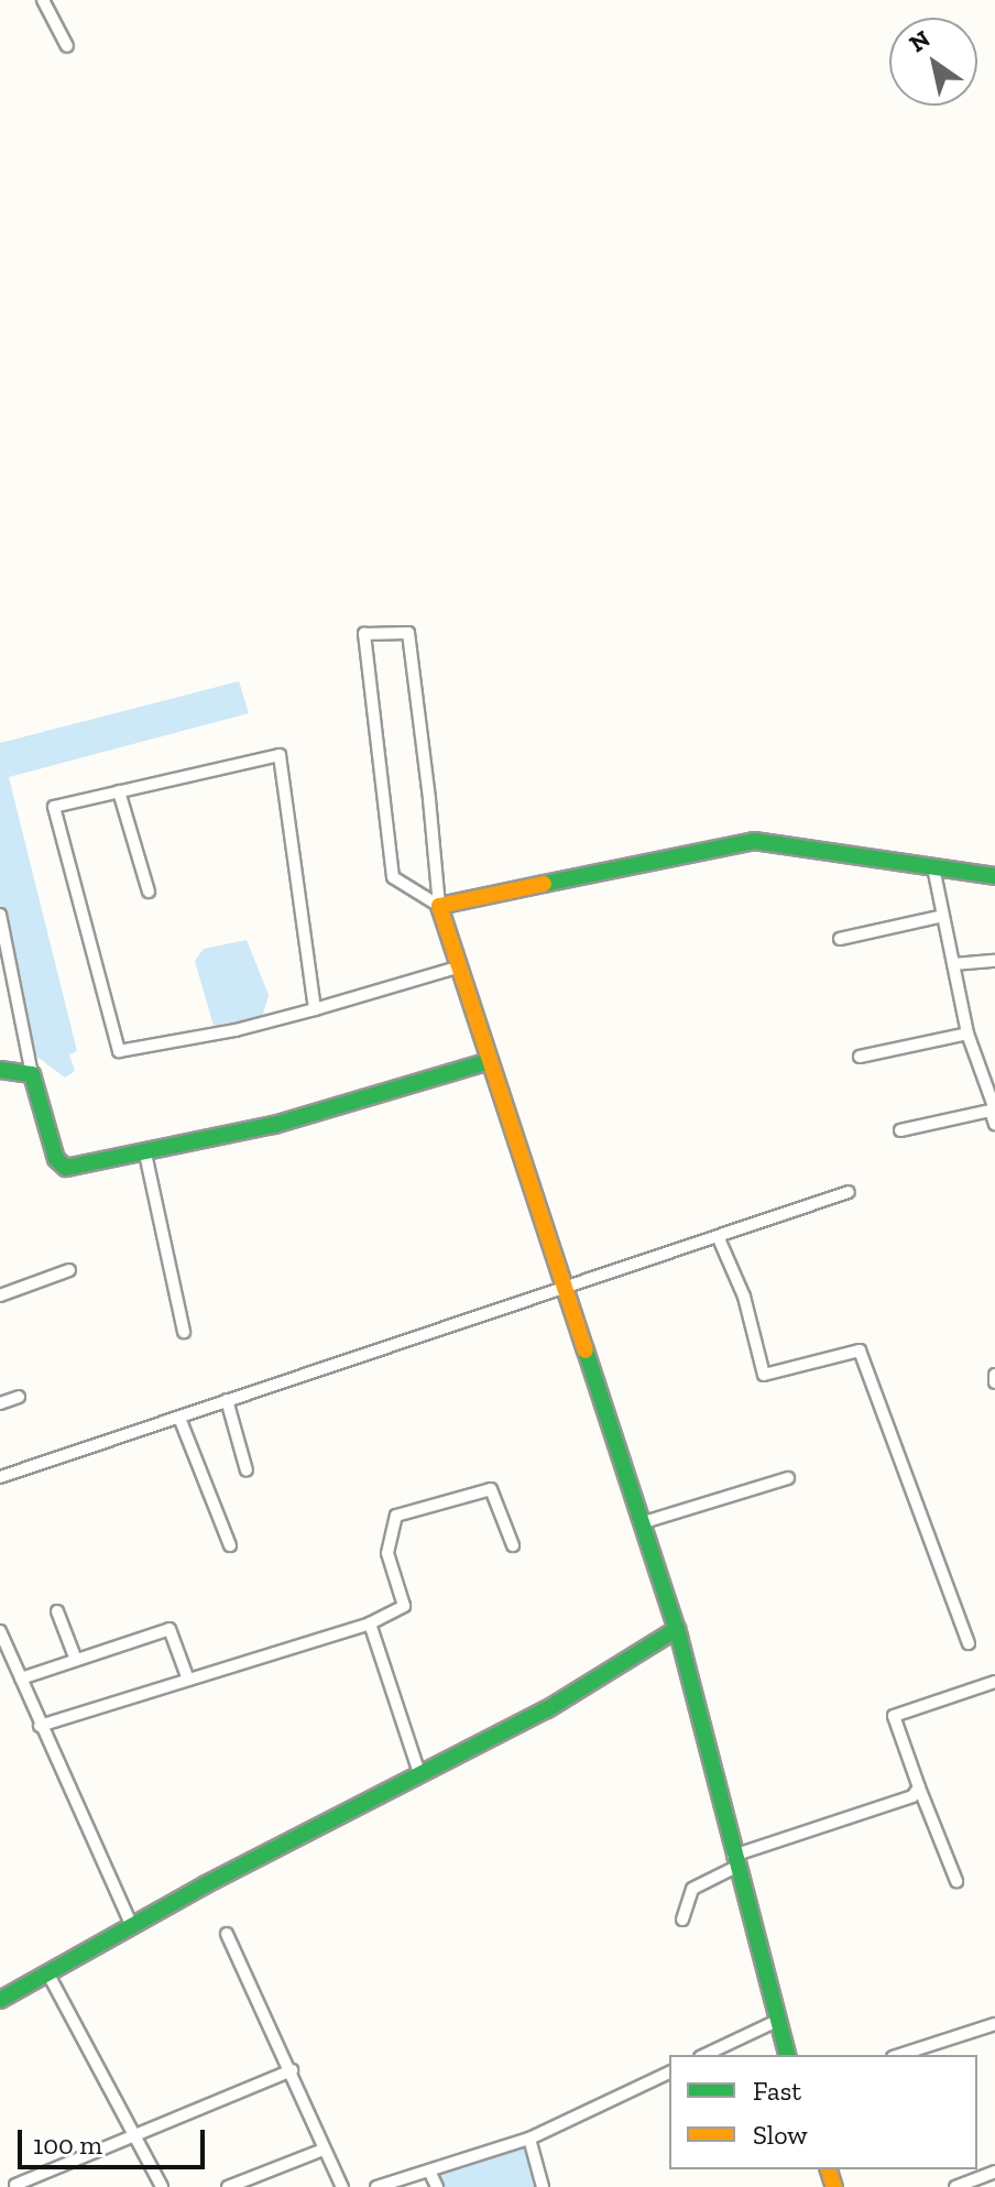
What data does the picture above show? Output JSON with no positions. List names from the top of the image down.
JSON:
{
  "legend": ["Fast", "Slow"],
  "scale_bar": "100 m",
  "north": "top left"
}
